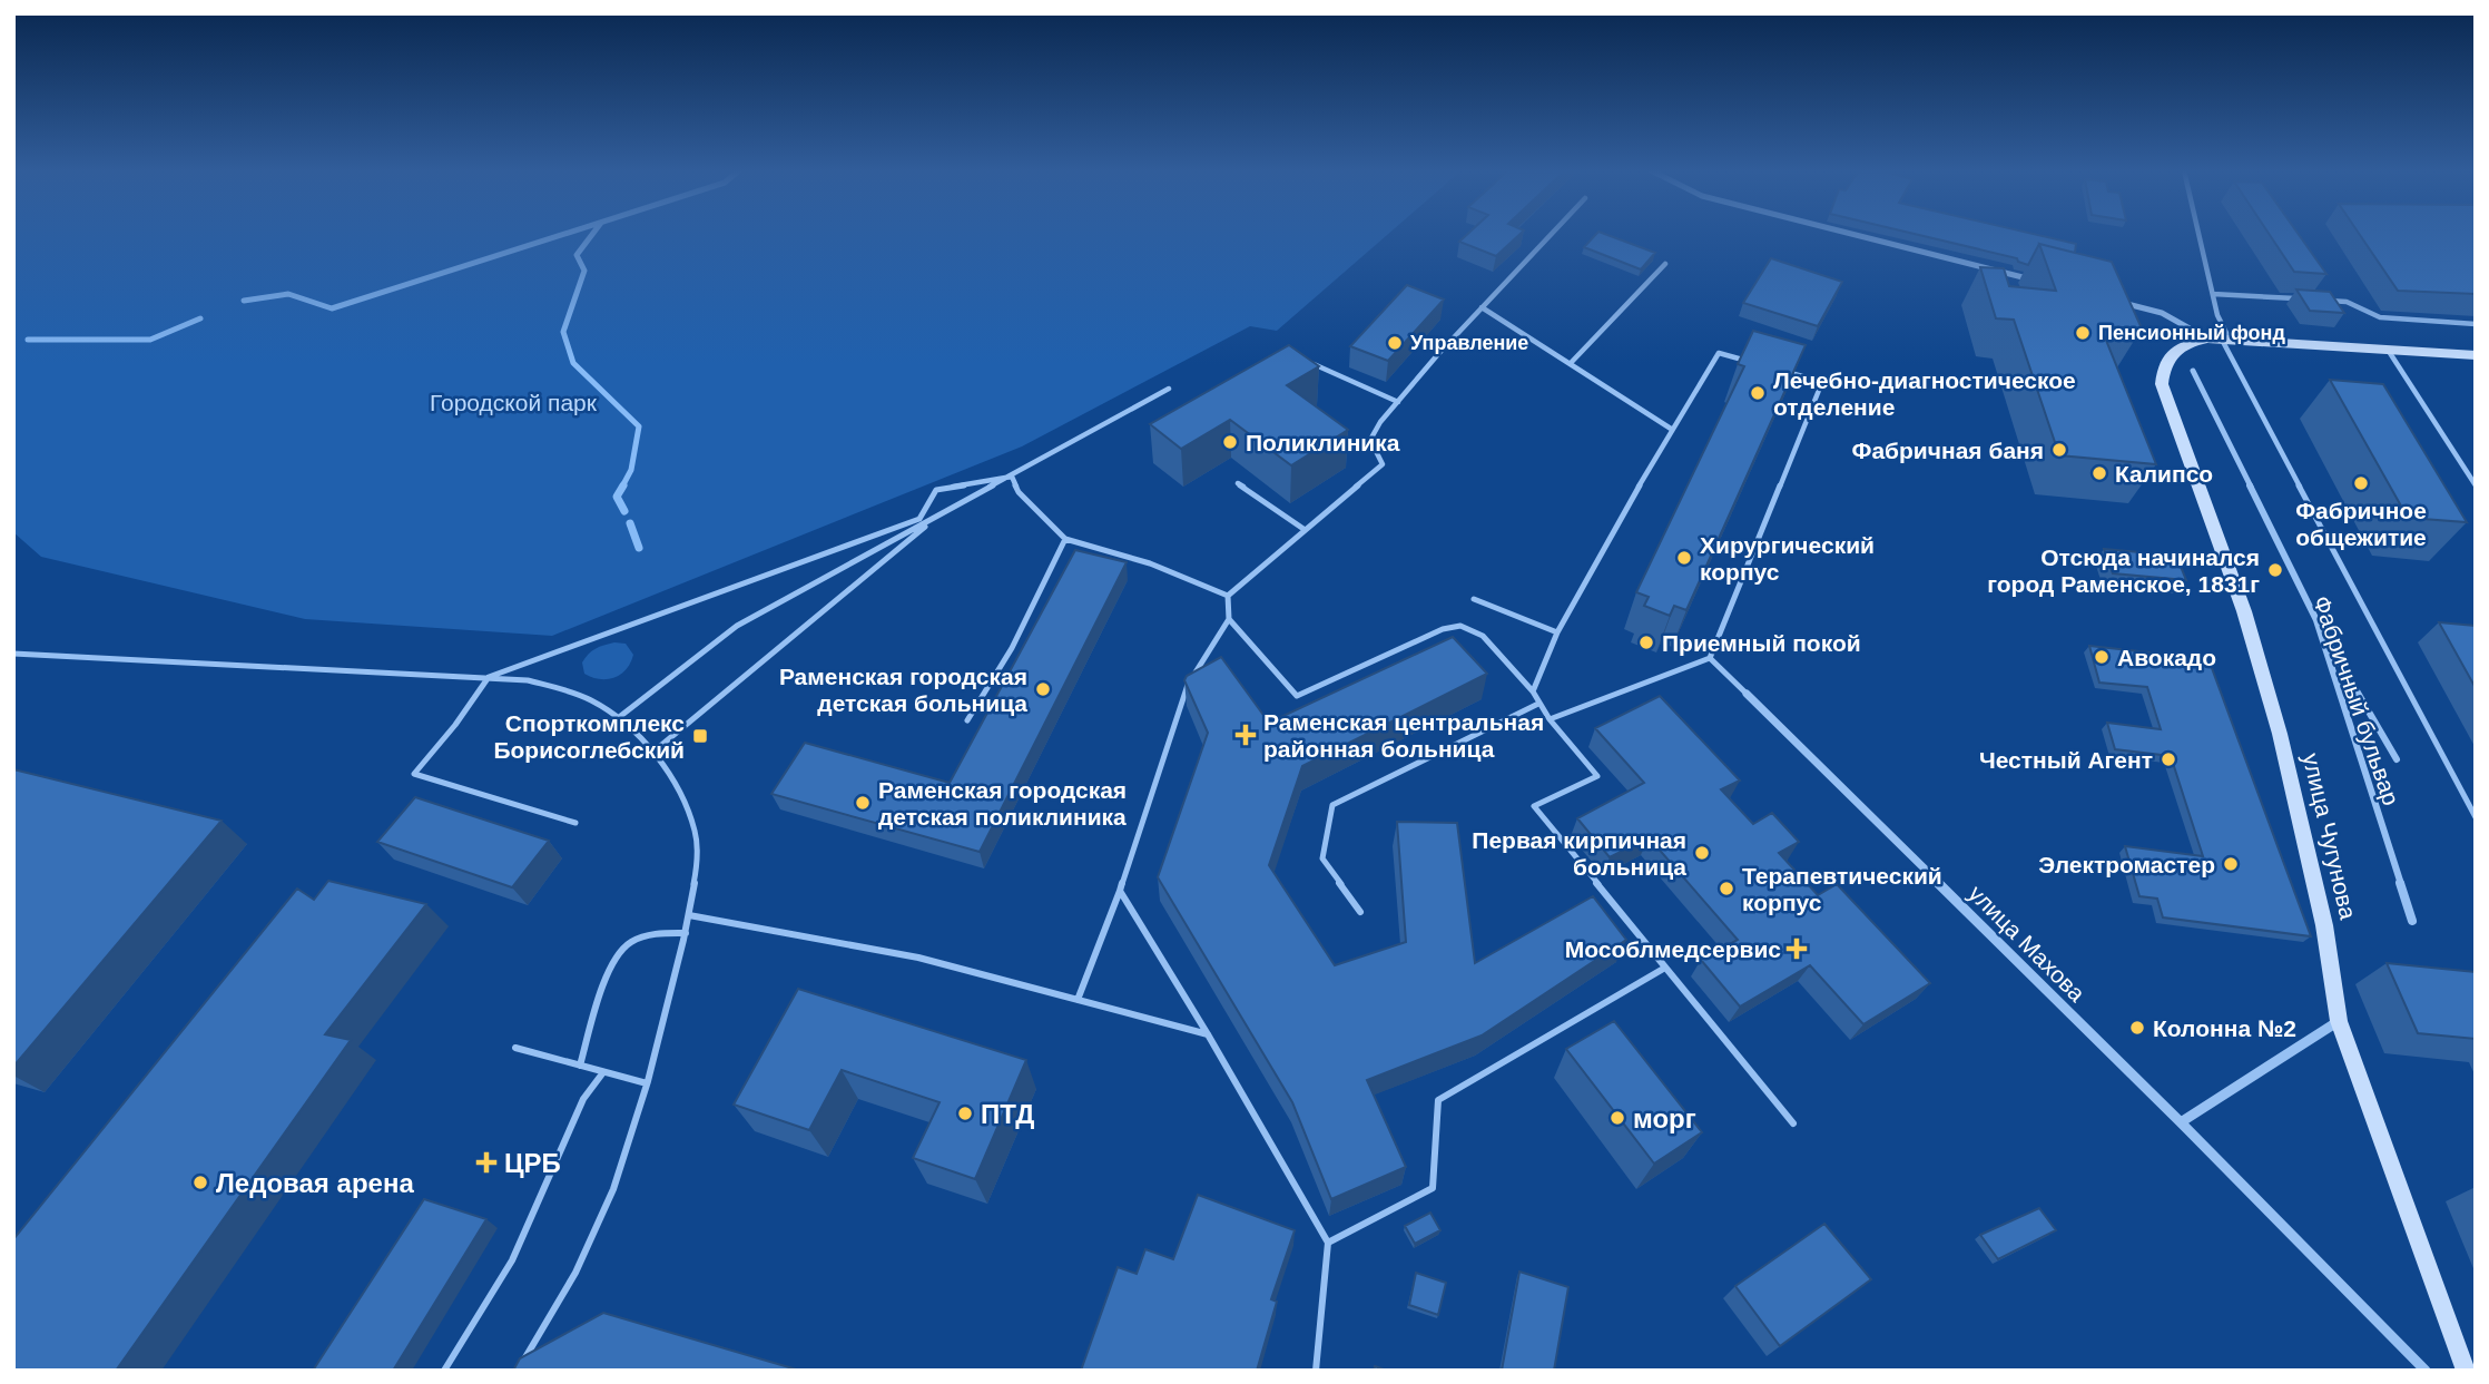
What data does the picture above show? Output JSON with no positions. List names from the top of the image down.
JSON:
{
  "streets": {
    "main road": ["улица Чугунова"],
    "street": ["Фабричный бульвар", "улица Махова"]
  },
  "parks": ["Городской парк"],
  "places": {
    "other": [
      "Пенсионный фонд",
      "Управление",
      "Лечебно-диагностическое отделение",
      "Поликлиника",
      "Фабричная баня",
      "Калипсо",
      "Фабричное общежитие",
      "Хирургический корпус",
      "Отсюда начинался город Раменское, 1831г",
      "Приемный покой",
      "Авокадо",
      "Раменская городская детская больница",
      "Честный Агент",
      "Раменская городская детская поликлиника",
      "Первая кирпичная больница",
      "Электромастер",
      "Терапевтический корпус",
      "Колонна №2",
      "ПТД",
      "морг",
      "Ледовая арена"
    ],
    "health": ["Раменская центральная районная больница", "Мособлмедсервис", "ЦРБ"],
    "transit": ["Спорткомплекс Борисоглебский"]
  }
}
